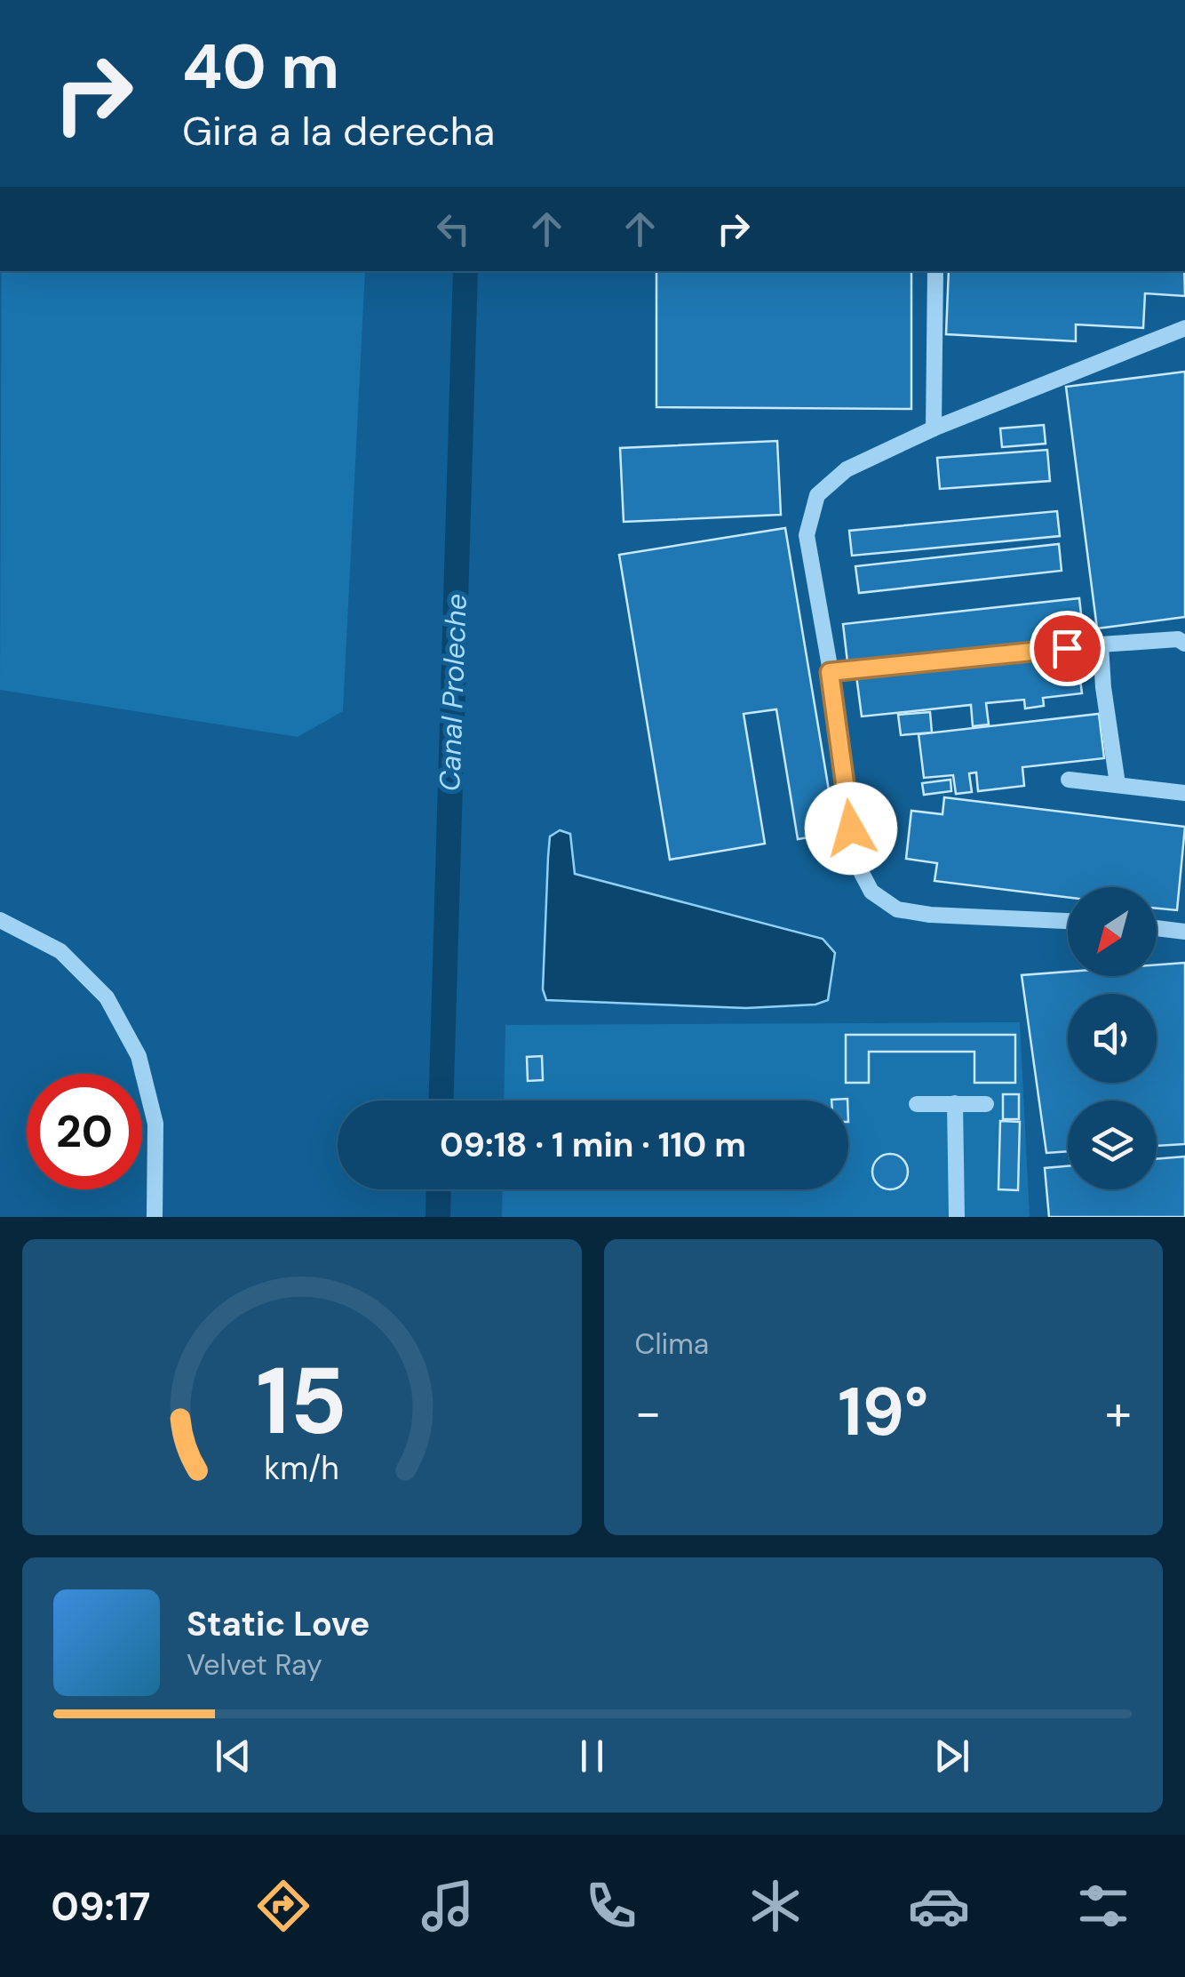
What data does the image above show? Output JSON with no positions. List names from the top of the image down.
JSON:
{
  "water": ["Canal Proleche"],
  "north": "bottom left",
  "page": {
    "turn": ["40 m", "Gira a la derecha"],
    "limit": "20",
    "trip": "09:18 · 1 min · 110 m",
    "tile": "Clima",
    "heat": ["−", "19°", "+"],
    "song": ["Static Love", "Velvet Ray"],
    "tabs": "09:17",
    "gauge": ["15", "km/h"]
  }
}
